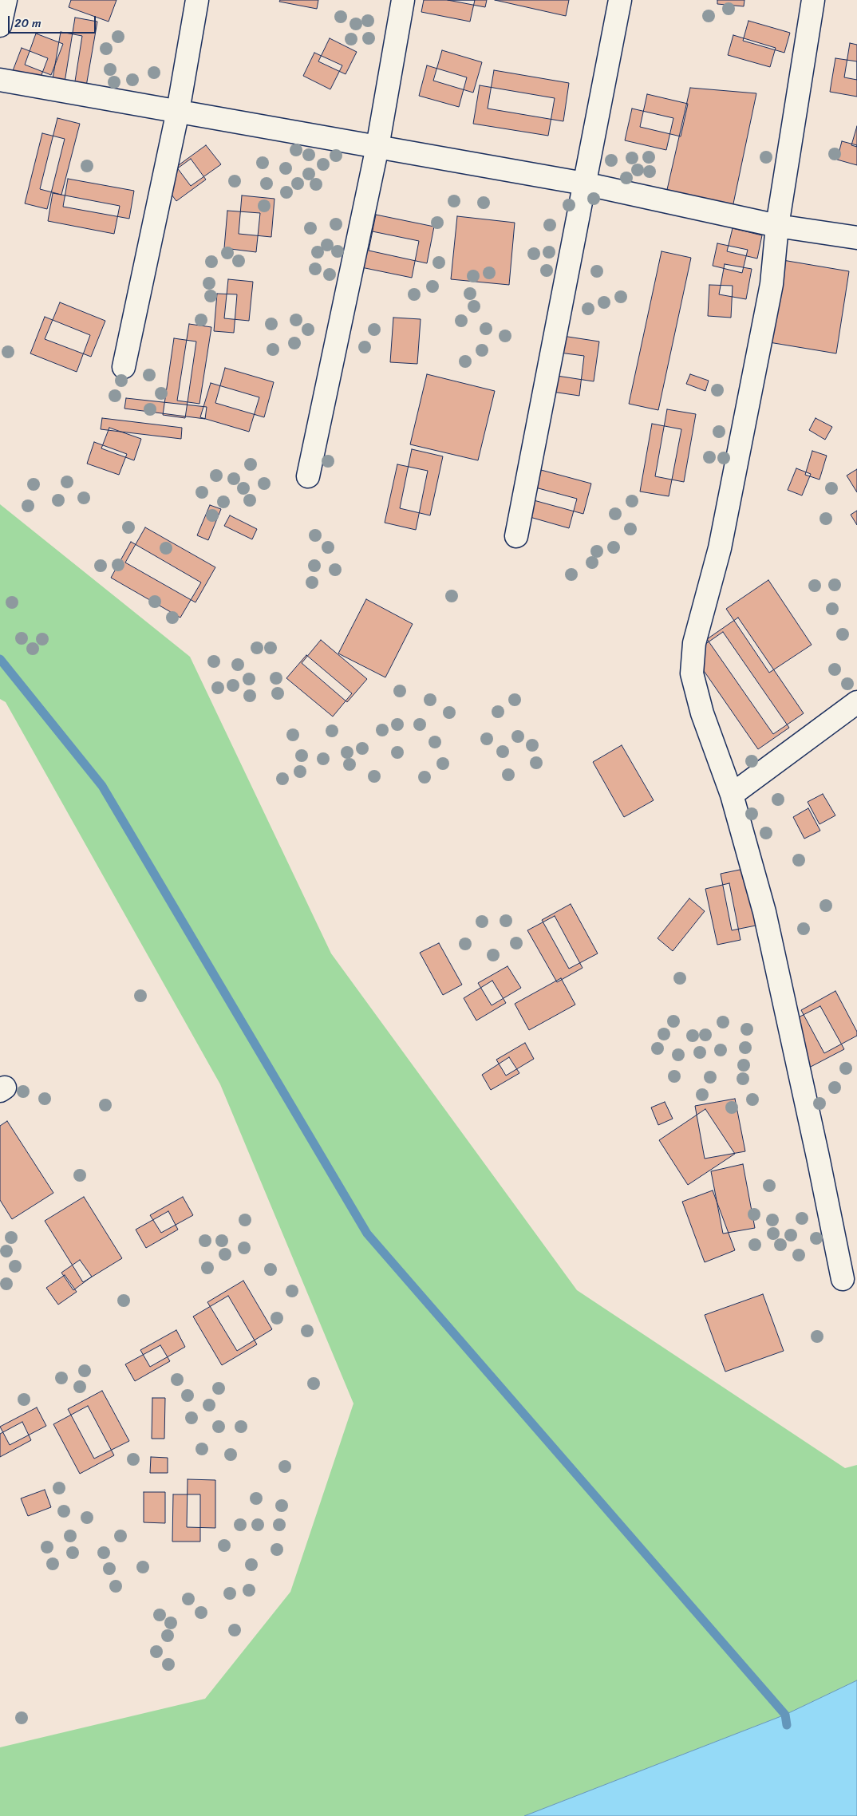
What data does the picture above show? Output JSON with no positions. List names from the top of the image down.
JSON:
{
  "scale_bar": "20 m"
}
